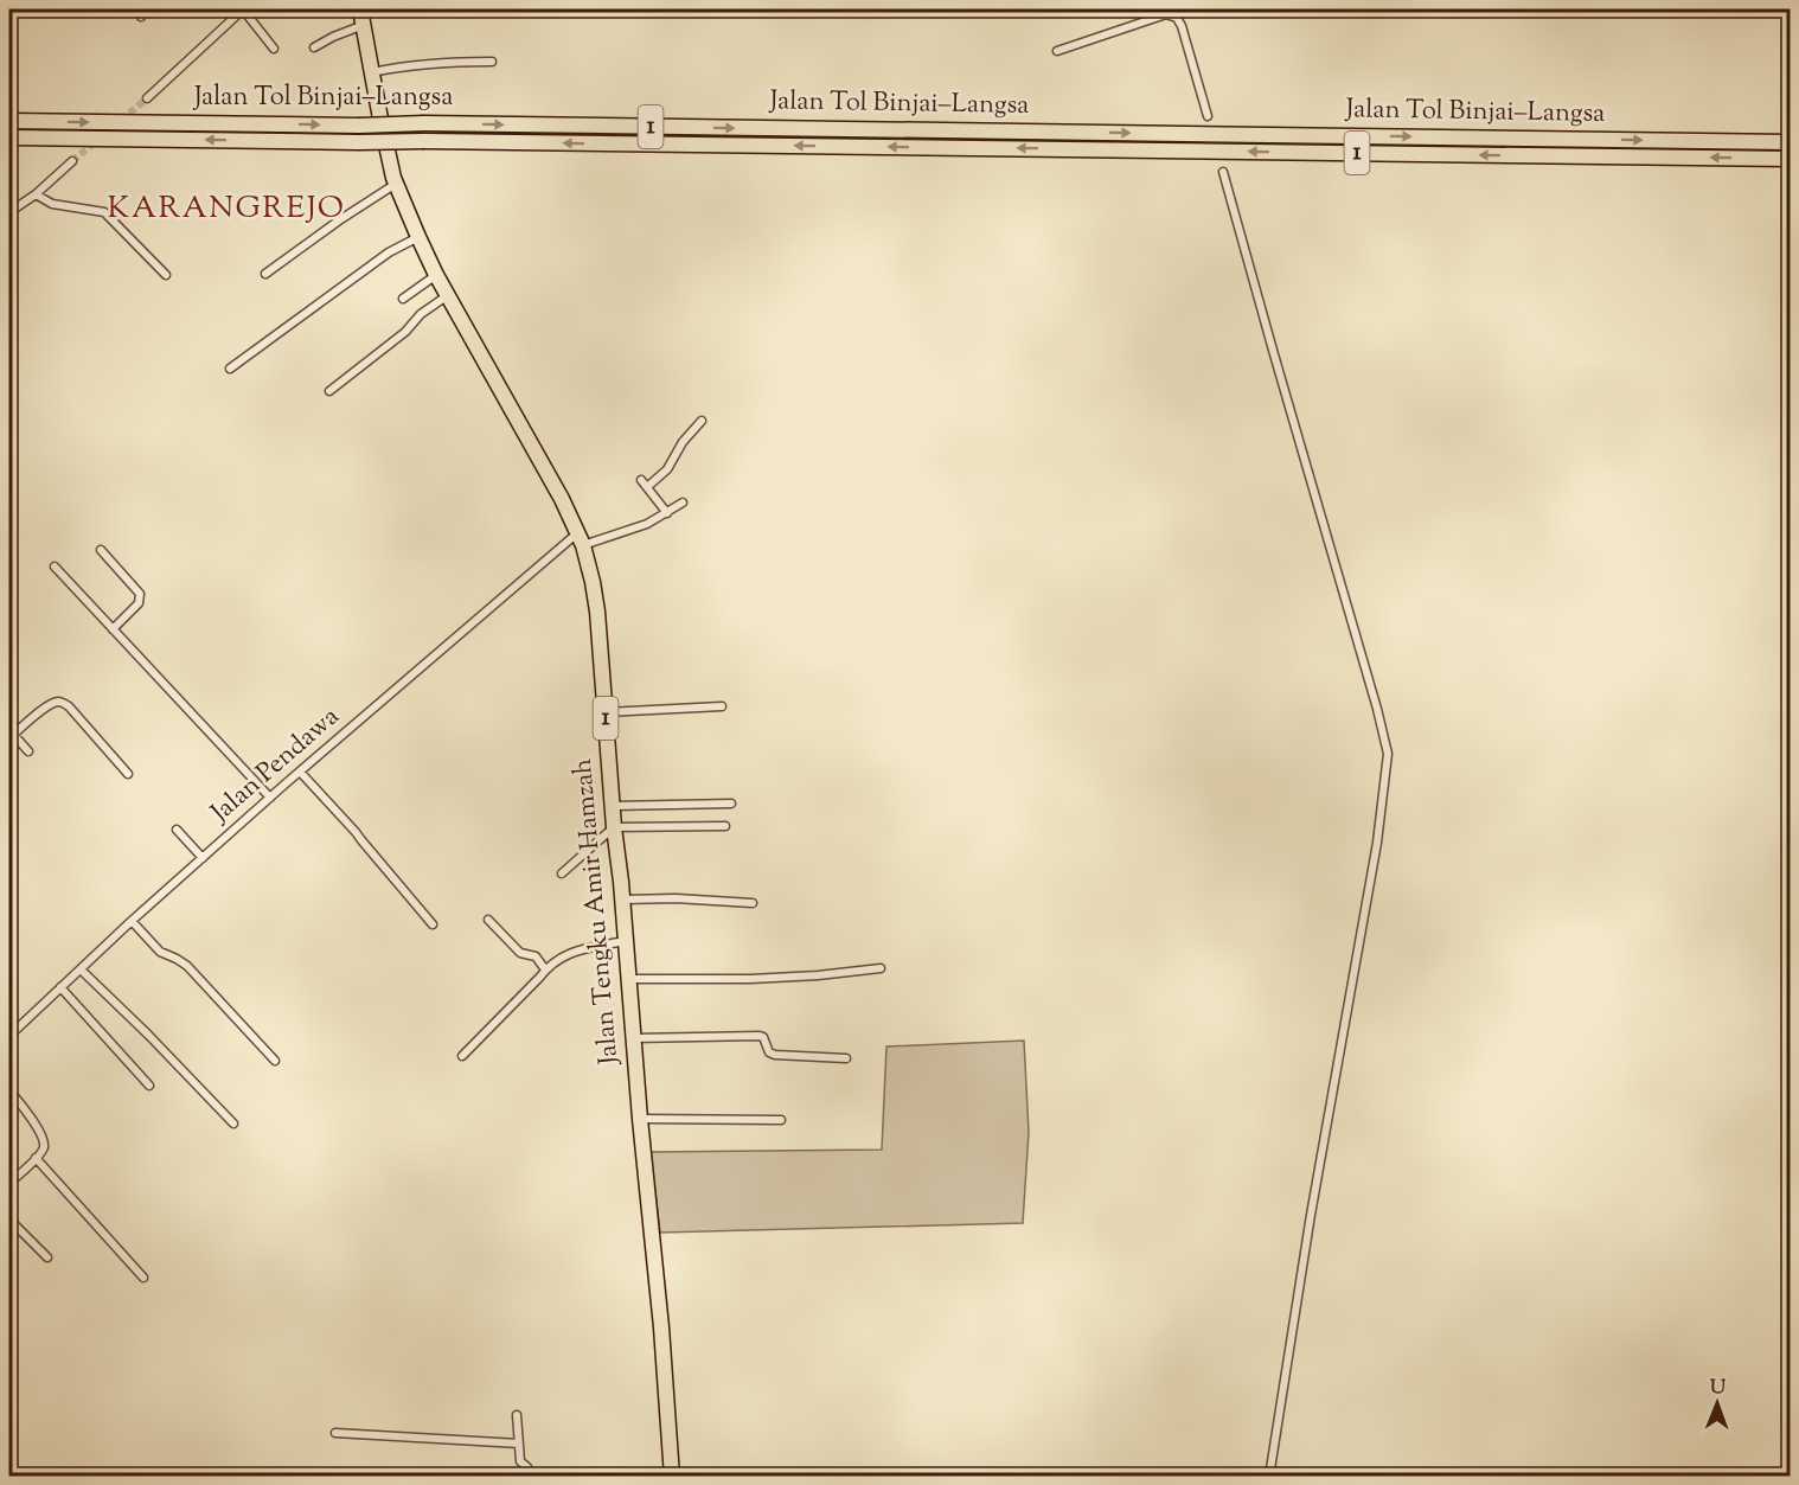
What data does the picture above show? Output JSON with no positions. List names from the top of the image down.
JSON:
{
  "streets": {
    "highway": ["Jalan Tol Binjai–Langsa", "1", "Jalan Tengku Amir Hamzah"],
    "street": ["Jalan Pendawa"]
  },
  "crossings": [
    ["Jalan Pendawa", "Jalan Tengku Amir Hamzah"]
  ],
  "districts": ["KARANGREJO"],
  "north": "top"
}
